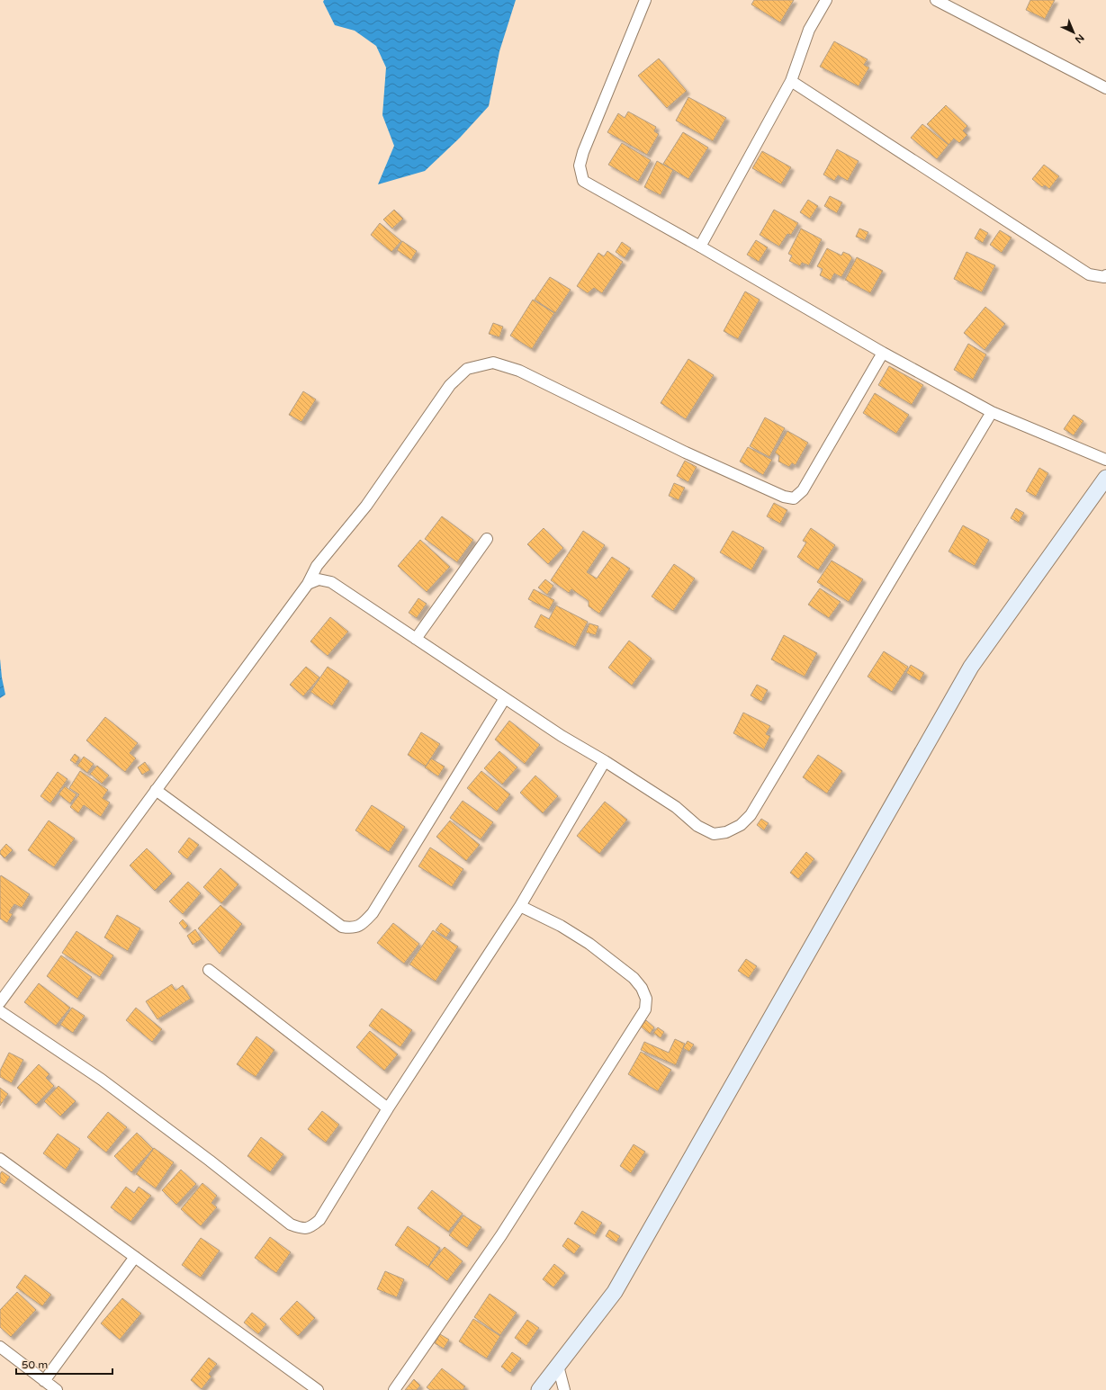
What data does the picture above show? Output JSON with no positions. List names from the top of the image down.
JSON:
{
  "scale_bar": "50 m",
  "north": "bottom right"
}
